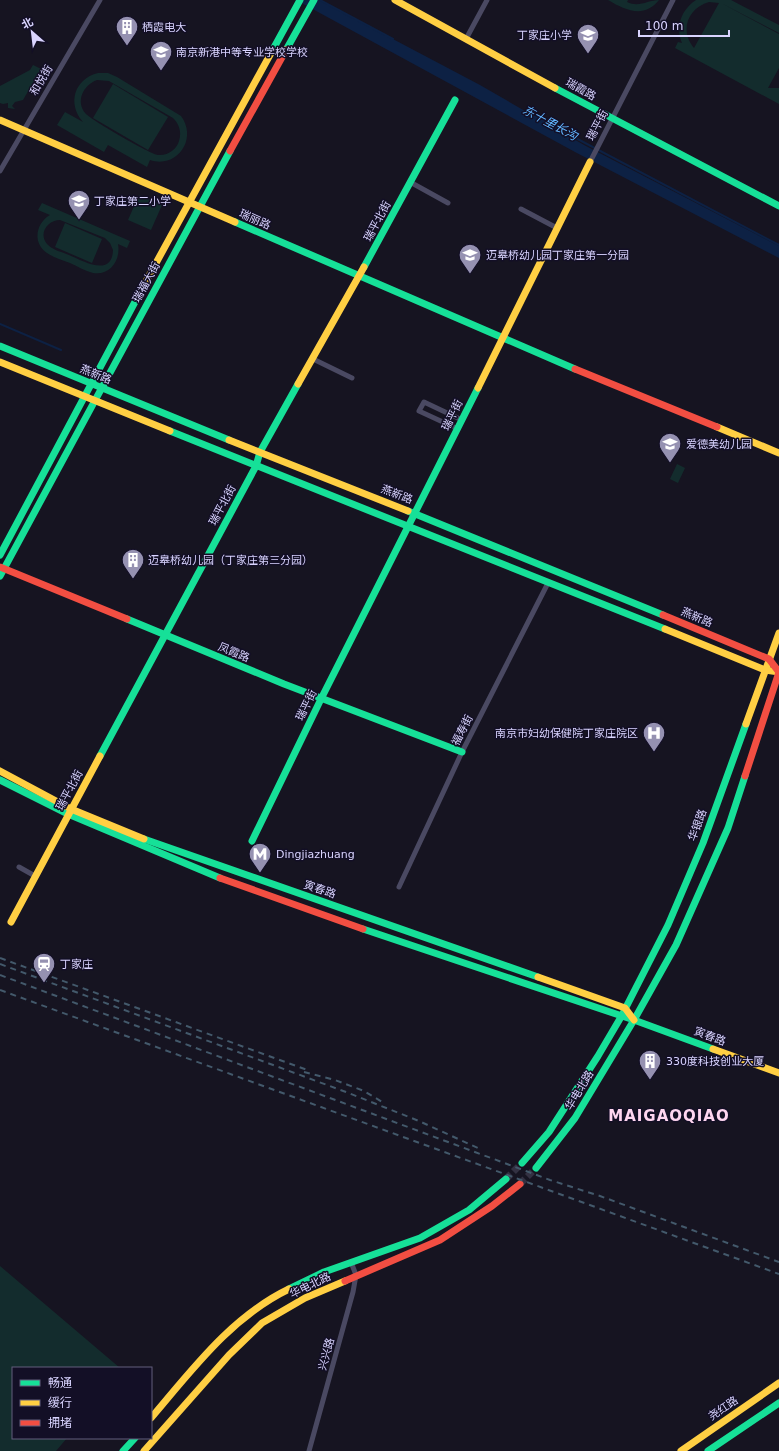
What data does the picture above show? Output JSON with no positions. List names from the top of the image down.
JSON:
{
  "streets": {
    "street": [
      "和悦街",
      "瑞霞路",
      "瑞平街",
      "瑞丽路",
      "瑞平北街",
      "瑞福大街",
      "燕新路",
      "凤霞路",
      "福寿街",
      "华银路",
      "寅春路",
      "华电北路",
      "兴兴路",
      "尧红路"
    ]
  },
  "crossings": [
    ["和悦街", "瑞丽路"],
    ["瑞霞路", "瑞平街"],
    ["瑞平街", "瑞丽路"],
    ["瑞平街", "燕新路"],
    ["瑞平街", "凤霞路"],
    ["瑞丽路", "瑞平北街"],
    ["瑞丽路", "瑞福大街"],
    ["瑞平北街", "燕新路"],
    ["瑞平北街", "凤霞路"],
    ["瑞平北街", "寅春路"],
    ["瑞福大街", "燕新路"],
    ["瑞福大街", "凤霞路"],
    ["燕新路", "华银路"],
    ["凤霞路", "福寿街"],
    ["华银路", "寅春路"],
    ["华银路", "华电北路"],
    ["寅春路", "华电北路"],
    ["华电北路", "兴兴路"]
  ],
  "districts": ["MAIGAOQIAO"],
  "water": ["东十里长沟"],
  "places": {
    "building": ["栖霞电大", "迈皋桥幼儿园（丁家庄第三分园）", "330度科技创业大厦"],
    "school or university": [
      "丁家庄小学",
      "南京新港中等专业学校学校",
      "丁家庄第二小学",
      "迈皋桥幼儿园丁家庄第一分园",
      "爱德美幼儿园"
    ],
    "hospital": ["南京市妇幼保健院丁家庄院区"],
    "metro station": ["Dingjiazhuang"],
    "station": ["丁家庄"]
  },
  "legend": ["畅通", "缓行", "拥堵"],
  "scale_bar": "100 m",
  "north": "top left"
}
